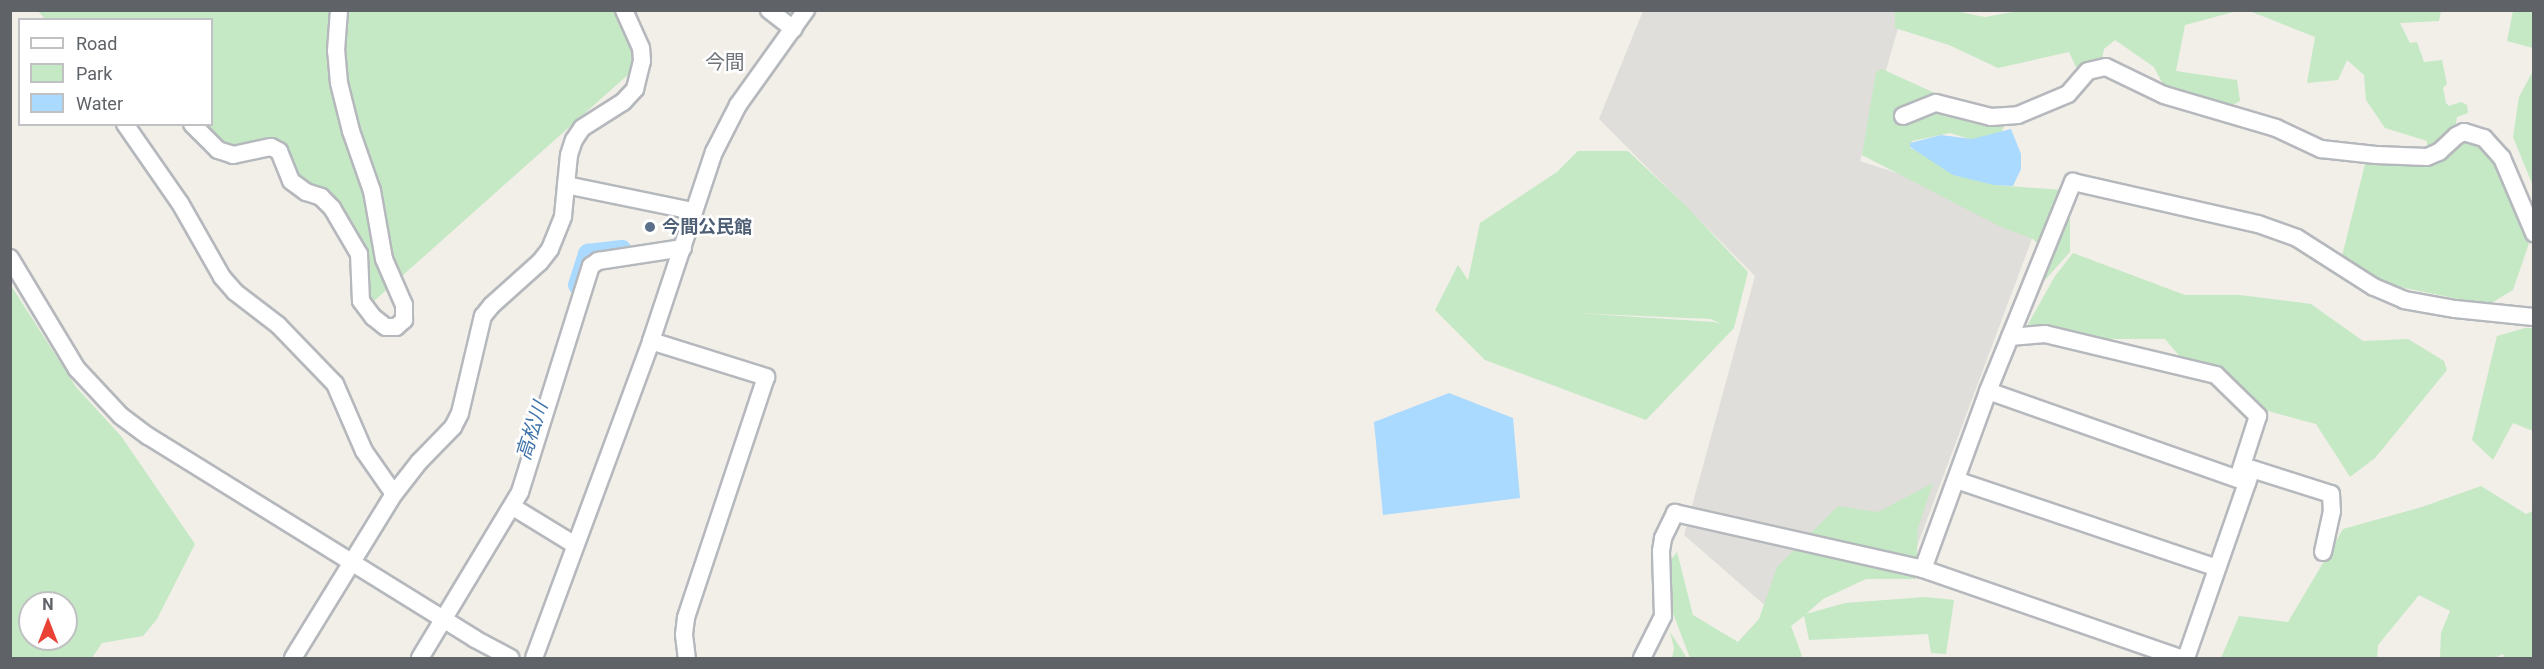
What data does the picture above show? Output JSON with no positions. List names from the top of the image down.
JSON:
{
  "districts": ["今間"],
  "water": ["高松川"],
  "places": ["今間公民館"],
  "legend": ["Road", "Park", "Water"],
  "north": "top"
}
